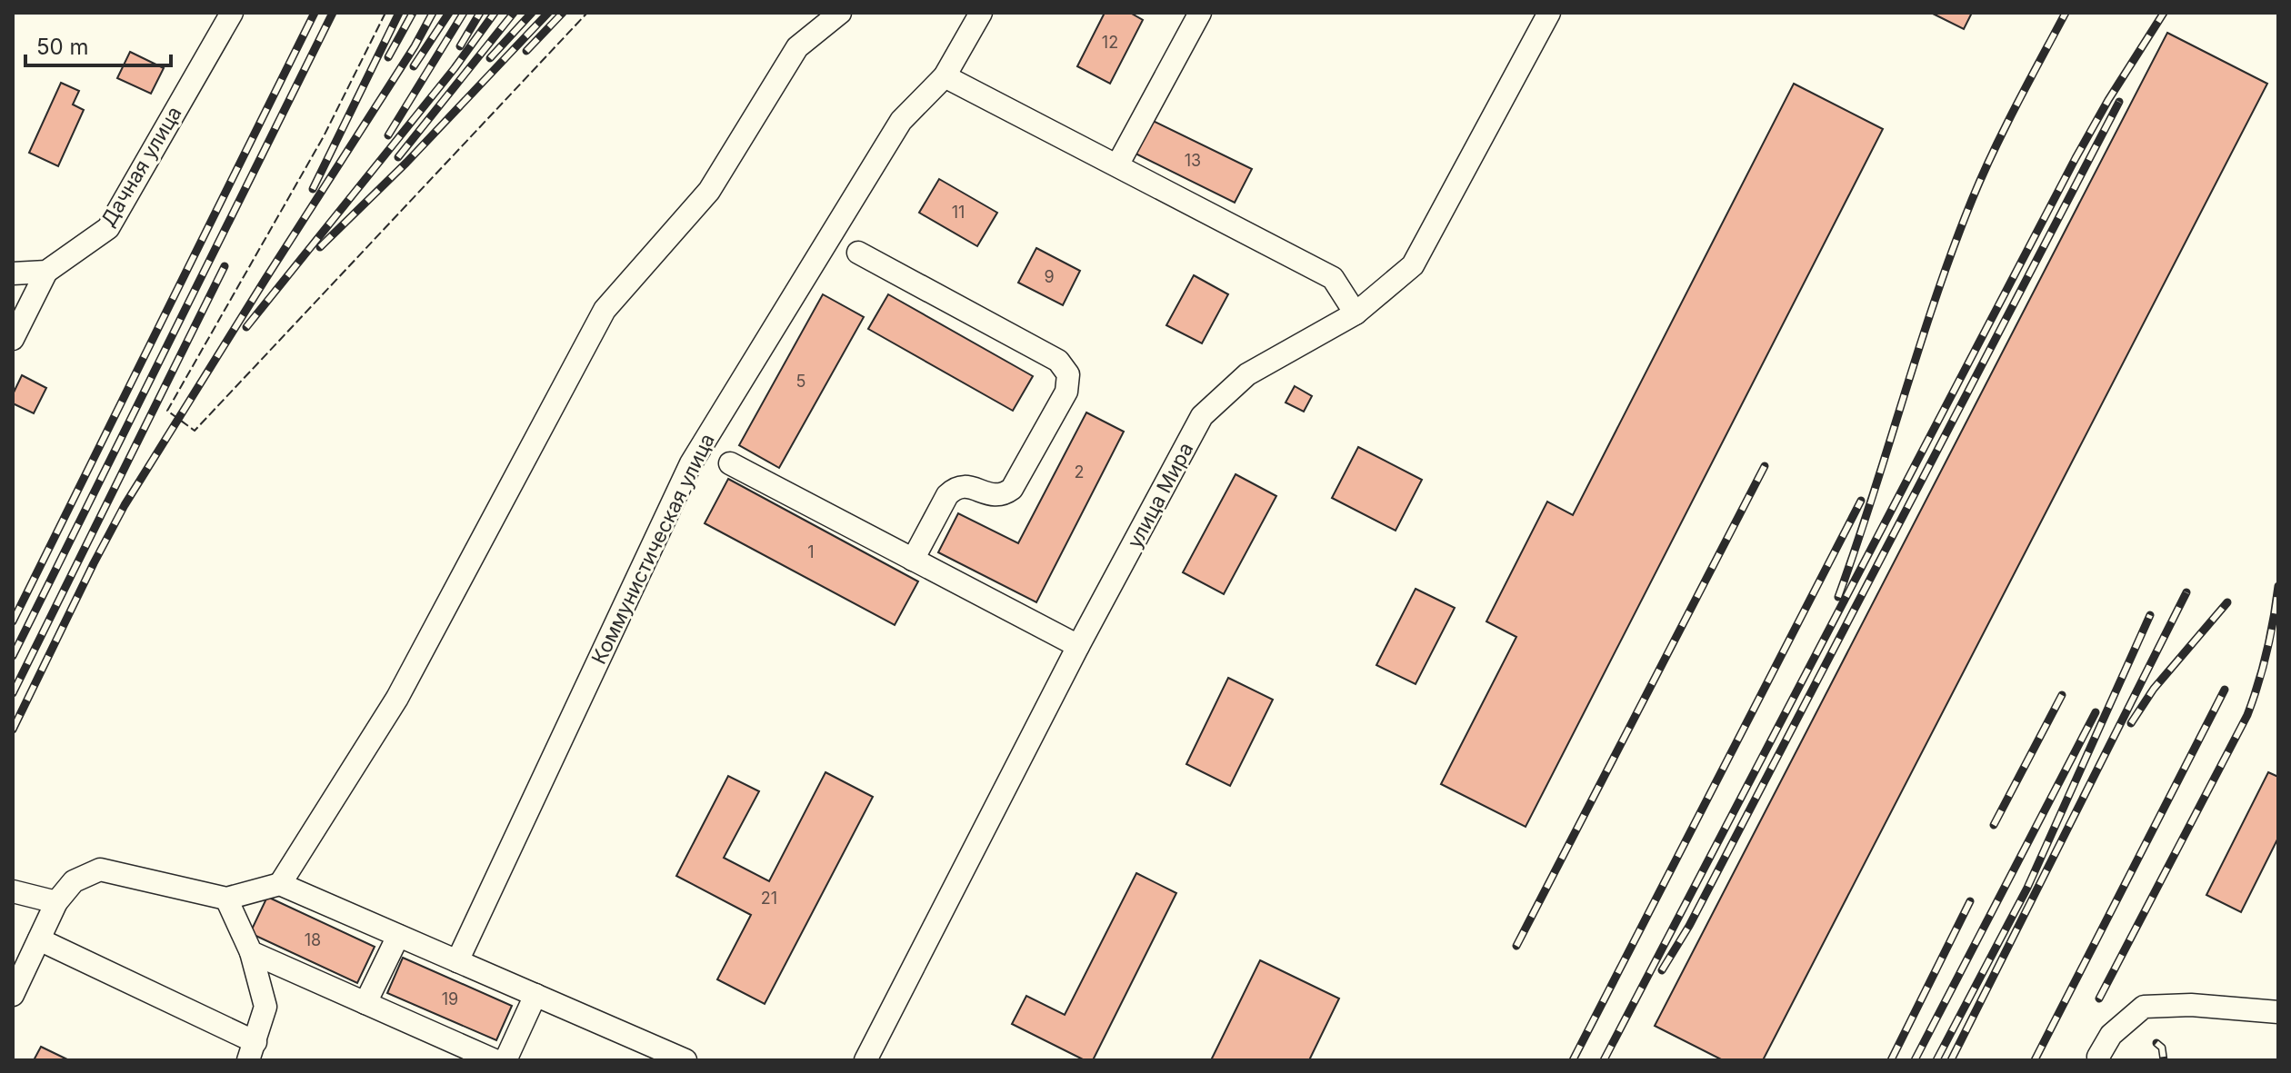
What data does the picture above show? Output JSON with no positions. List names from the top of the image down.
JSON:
{
  "streets": {
    "street": ["Дачная улица", "улица Мира", "Коммунистическая улица"]
  },
  "house_numbers": [
    "12",
    "13",
    "11",
    "9",
    "5",
    "2",
    "1",
    "21",
    "18",
    "19"
  ],
  "scale_bar": "50 m"
}
